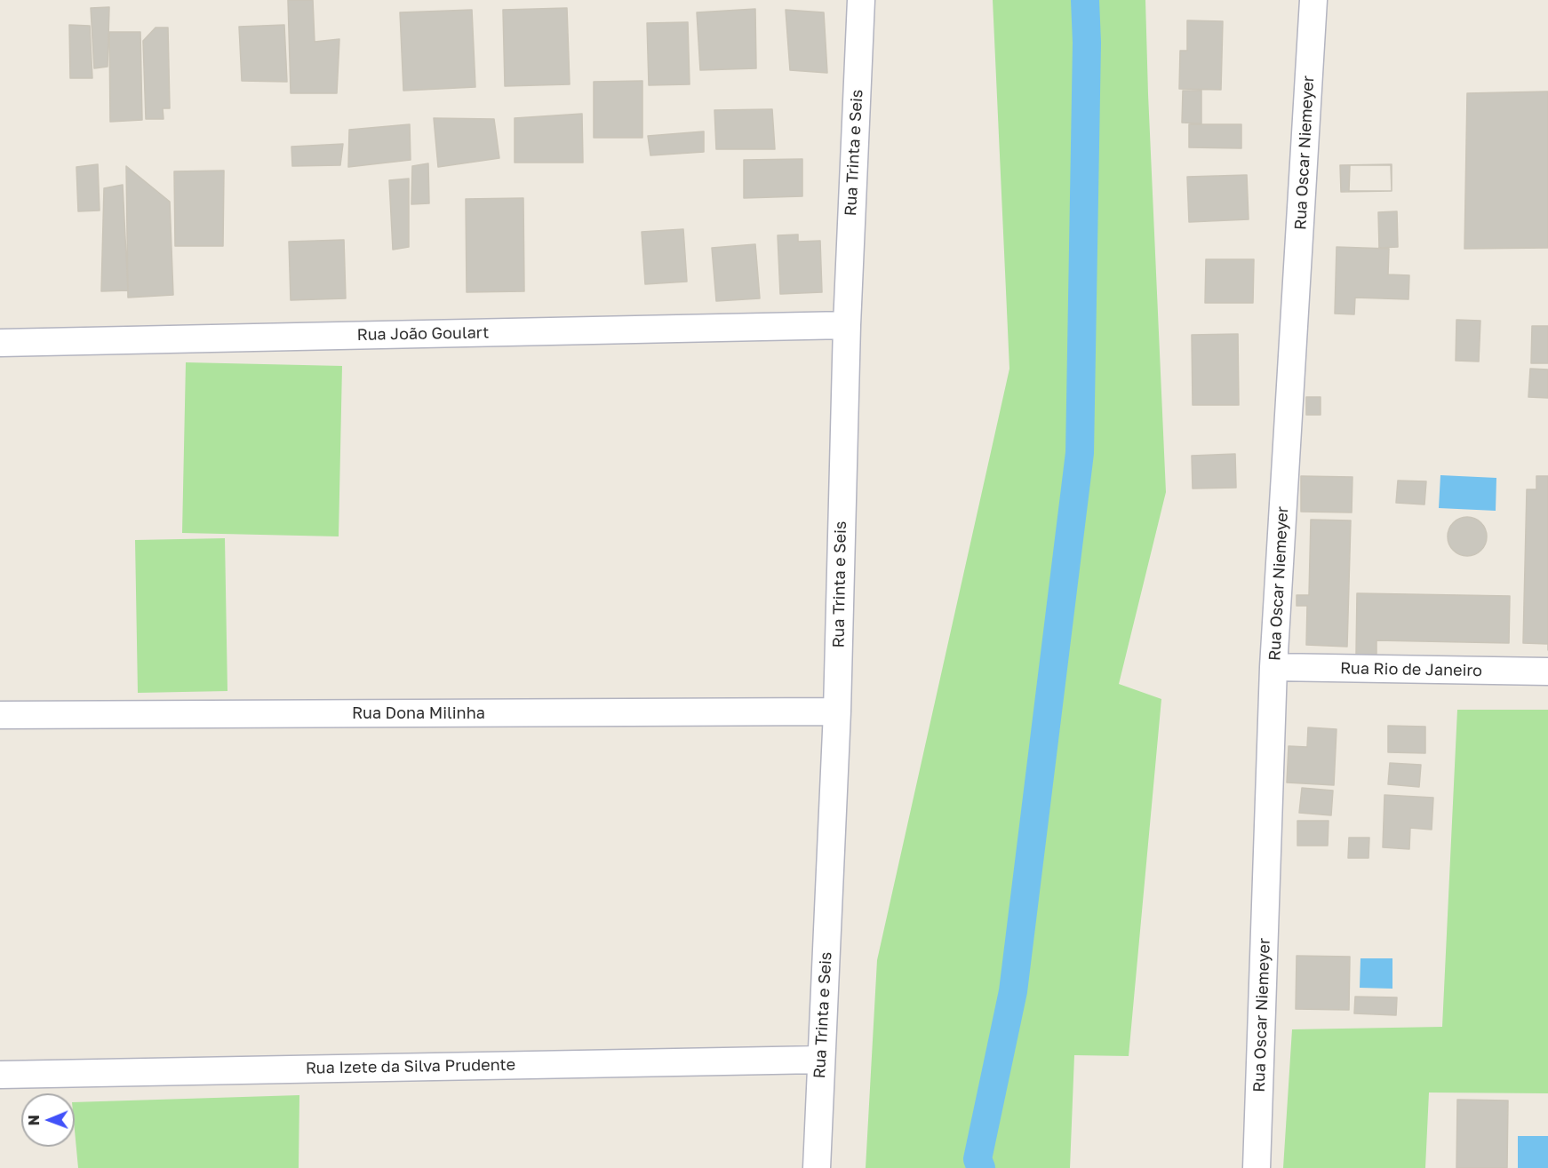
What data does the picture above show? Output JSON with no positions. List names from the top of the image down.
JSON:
{
  "streets": {
    "street": [
      "Rua Trinta e Seis",
      "Rua Oscar Niemeyer",
      "Rua João Goulart",
      "Rua Rio de Janeiro",
      "Rua Dona Milinha",
      "Rua Izete da Silva Prudente"
    ]
  },
  "crossings": [
    ["Rua Trinta e Seis", "Rua João Goulart"],
    ["Rua Trinta e Seis", "Rua Dona Milinha"],
    ["Rua Trinta e Seis", "Rua Izete da Silva Prudente"],
    ["Rua Oscar Niemeyer", "Rua Rio de Janeiro"]
  ],
  "north": "left"
}
